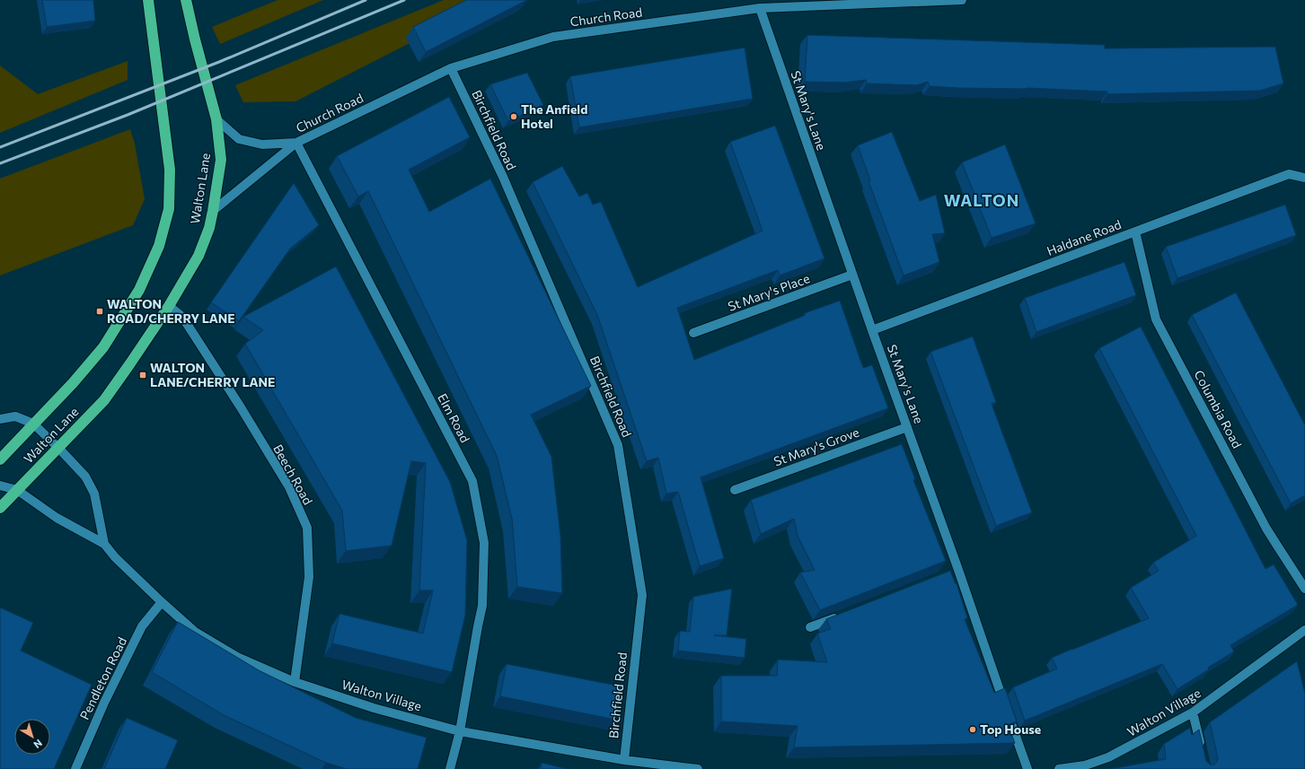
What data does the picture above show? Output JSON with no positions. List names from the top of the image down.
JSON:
{
  "streets": {
    "highway": ["Walton Lane"],
    "street": [
      "Church Road",
      "St Mary's Lane",
      "Birchfield Road",
      "Haldane Road",
      "St Mary's Place",
      "Columbia Road",
      "Elm Road",
      "St Mary's Grove",
      "Beech Road",
      "Pendleton Road",
      "Walton Village"
    ]
  },
  "crossings": [
    ["Church Road", "St Mary's Lane"],
    ["Church Road", "Birchfield Road"],
    ["Church Road", "Walton Lane"],
    ["Church Road", "Elm Road"],
    ["St Mary's Lane", "Haldane Road"],
    ["St Mary's Lane", "St Mary's Place"],
    ["St Mary's Lane", "St Mary's Grove"],
    ["Birchfield Road", "Walton Village"],
    ["Walton Lane", "Beech Road"],
    ["Walton Lane", "Walton Village"],
    ["Haldane Road", "Columbia Road"],
    ["Elm Road", "Walton Village"],
    ["Beech Road", "Walton Village"],
    ["Pendleton Road", "Walton Village"]
  ],
  "districts": ["WALTON"],
  "places": {
    "other": ["The Anfield Hotel", "Top House"],
    "transit": ["WALTON ROAD/CHERRY LANE", "WALTON LANE/CHERRY LANE"]
  },
  "north": "bottom right"
}
